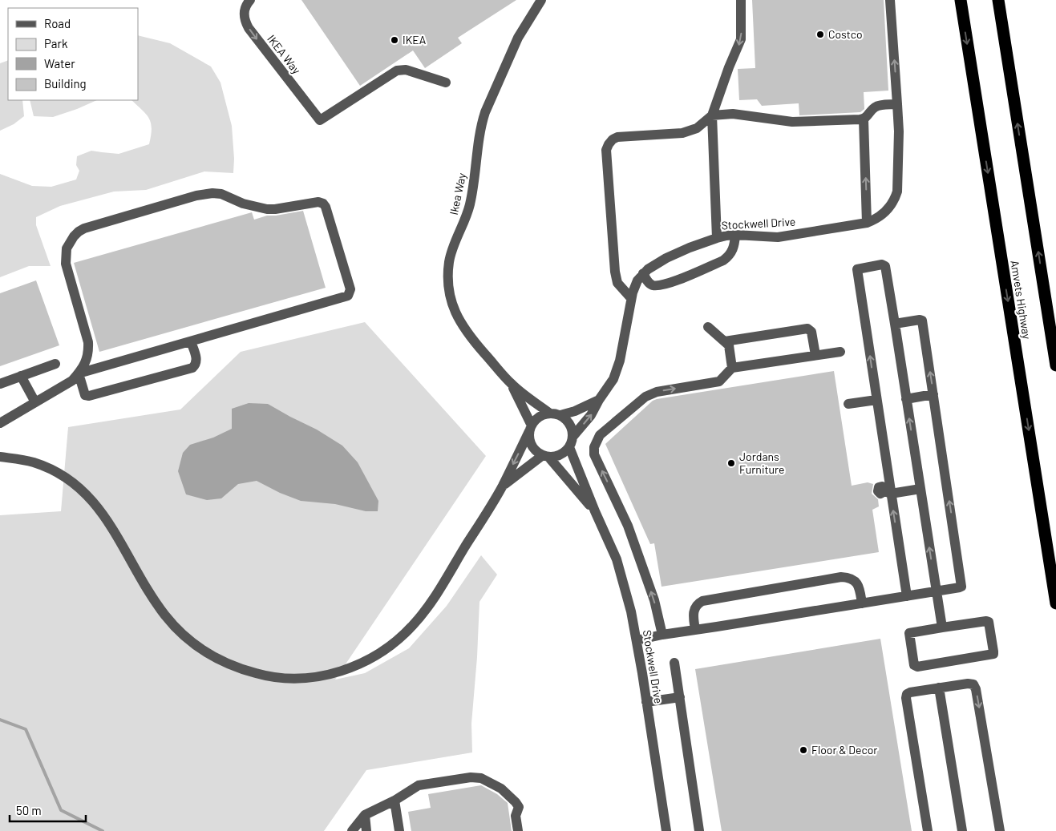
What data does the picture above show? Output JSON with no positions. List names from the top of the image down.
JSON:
{
  "streets": {
    "highway": ["Amvets Highway"],
    "street": ["IKEA Way", "Ikea Way", "Stockwell Drive"]
  },
  "crossings": [
    ["Ikea Way", "Stockwell Drive"]
  ],
  "places": [
    "Costco",
    "IKEA",
    "Jordans Furniture",
    "Floor & Decor"
  ],
  "legend": [
    "Road",
    "Park",
    "Water",
    "Building"
  ],
  "scale_bar": "50 m"
}
